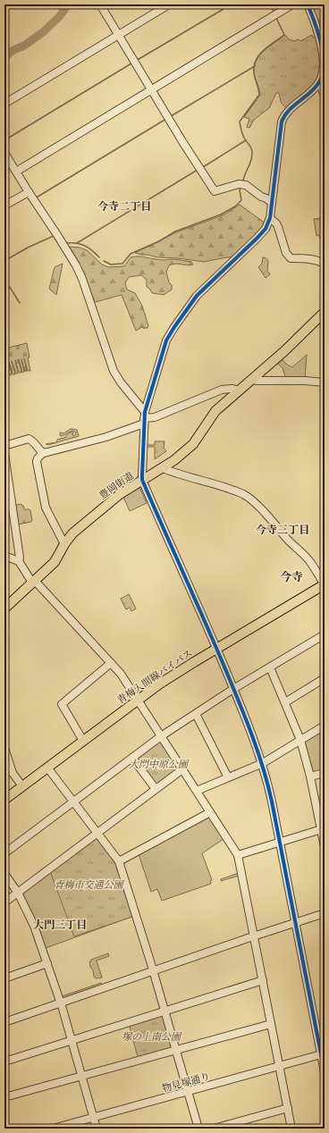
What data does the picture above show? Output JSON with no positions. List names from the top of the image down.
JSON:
{
  "streets": {
    "main road": ["豊岡街道", "青梅入間線バイパス"],
    "street": ["物見塚通り"]
  },
  "districts": [
    "今寺二丁目",
    "今寺三丁目",
    "今寺",
    "大門三丁目"
  ],
  "parks": ["大門中原公園", "青梅市交通公園", "塚の上南公園"]
}
